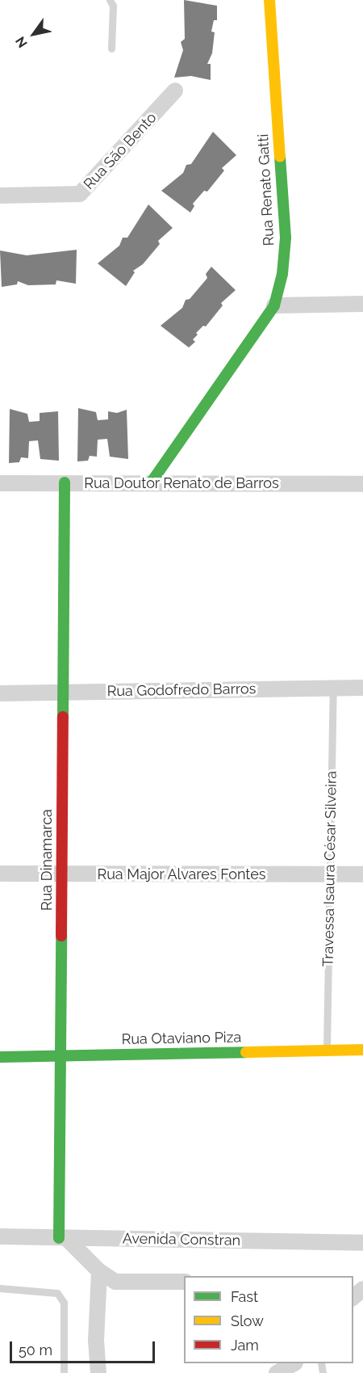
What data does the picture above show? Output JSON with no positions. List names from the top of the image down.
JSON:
{
  "streets": {
    "street": [
      "Rua São Bento",
      "Rua Renato Gatti",
      "Rua Doutor Renato de Barros",
      "Rua Godofredo Barros",
      "Rua Dinamarca",
      "Rua Major Alvares Fontes",
      "Rua Otaviano Piza",
      "Avenida Constran"
    ],
    "lane": ["Travessa Isaura César Silveira"]
  },
  "crossings": [
    ["Rua Renato Gatti", "Rua Doutor Renato de Barros"],
    ["Rua Doutor Renato de Barros", "Rua Dinamarca"],
    ["Rua Godofredo Barros", "Rua Dinamarca"],
    ["Rua Godofredo Barros", "Travessa Isaura César Silveira"],
    ["Rua Dinamarca", "Rua Major Alvares Fontes"],
    ["Rua Dinamarca", "Rua Otaviano Piza"],
    ["Rua Dinamarca", "Avenida Constran"],
    ["Travessa Isaura César Silveira", "Rua Major Alvares Fontes"],
    ["Travessa Isaura César Silveira", "Rua Otaviano Piza"]
  ],
  "legend": ["Fast", "Slow", "Jam"],
  "scale_bar": "50 m",
  "north": "bottom left"
}
